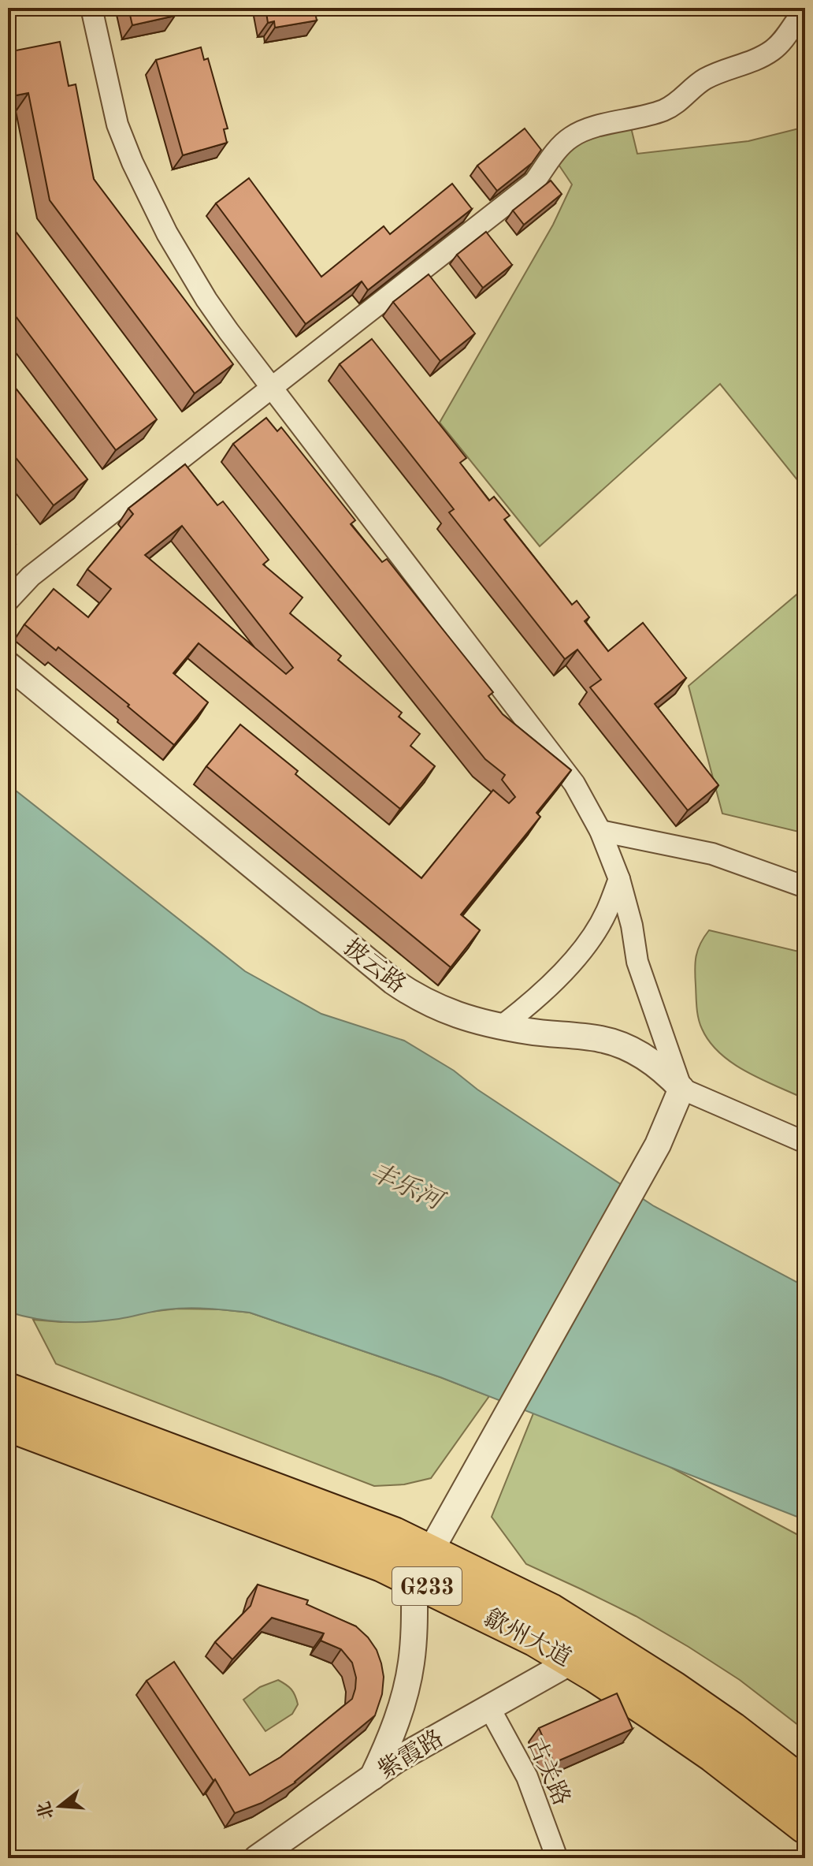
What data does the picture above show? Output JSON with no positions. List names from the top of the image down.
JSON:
{
  "streets": {
    "highway": ["G233", "歙州大道"],
    "street": ["披云路", "紫霞路", "古关路"]
  },
  "crossings": [
    ["歙州大道", "紫霞路"],
    ["紫霞路", "古关路"]
  ],
  "water": ["丰乐河"],
  "north": "left"
}
